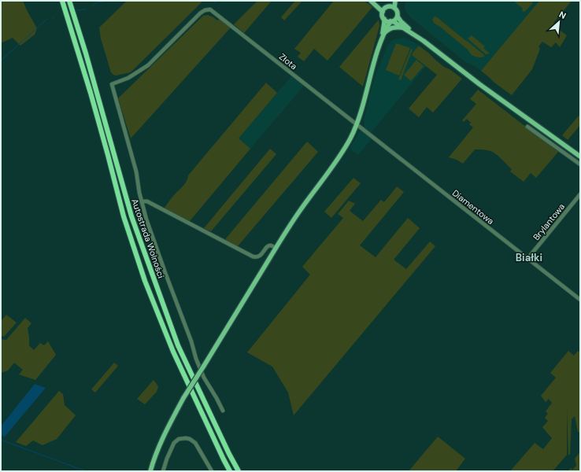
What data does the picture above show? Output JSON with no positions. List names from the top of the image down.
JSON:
{
  "streets": {
    "highway": ["Autostrada Wolności"],
    "street": ["Złota", "Diamentowa", "Brylantowa"]
  },
  "crossings": [
    ["Złota", "Diamentowa"],
    ["Diamentowa", "Brylantowa"]
  ],
  "districts": ["Białki"],
  "north": "top right"
}
